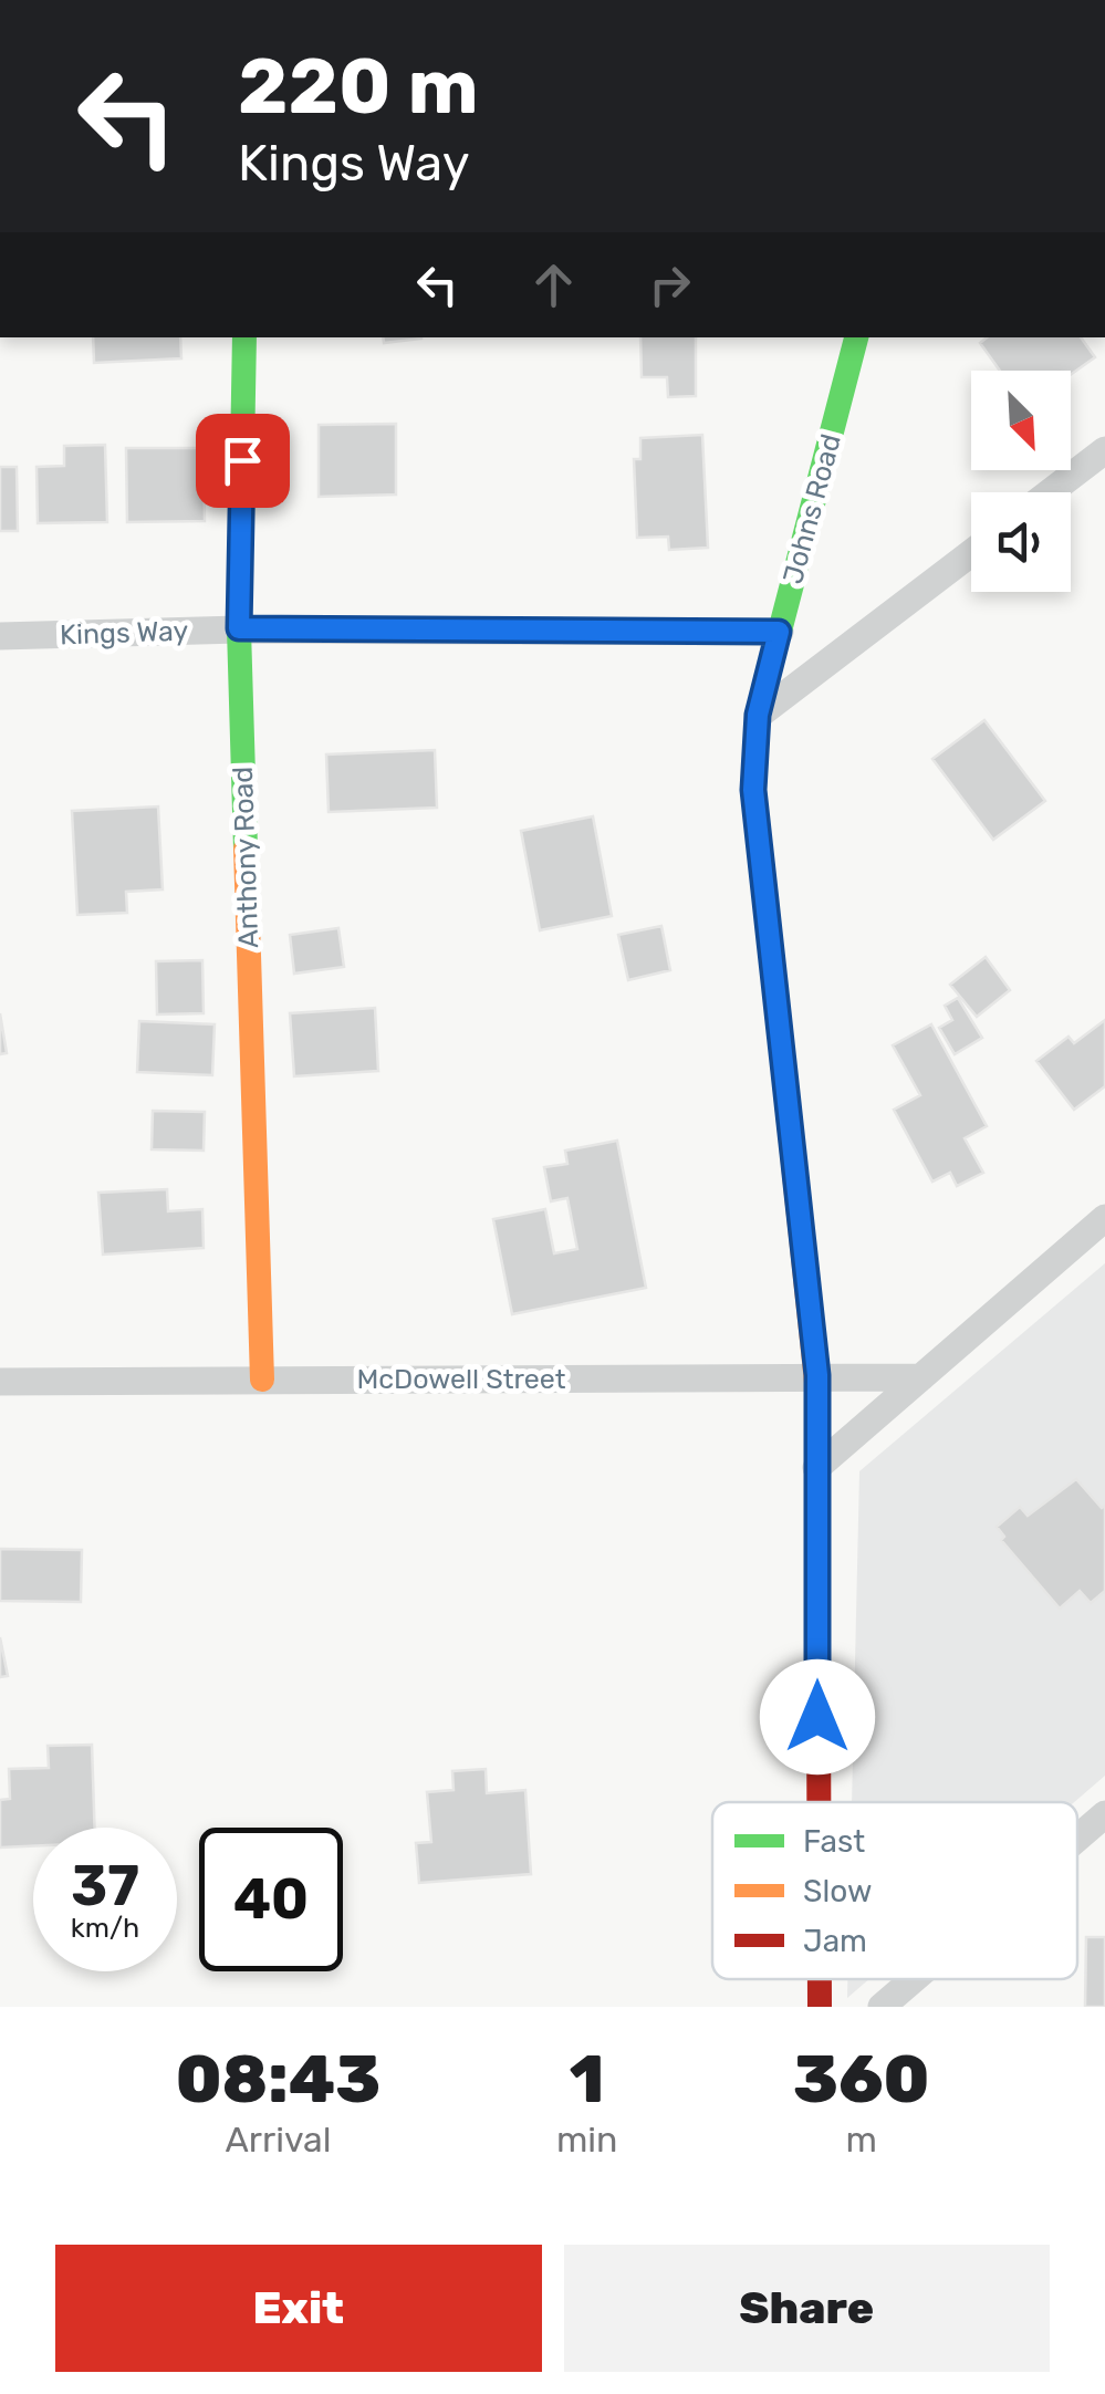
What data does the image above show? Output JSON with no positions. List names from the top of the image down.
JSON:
{
  "streets": {
    "street": [
      "Johns Road",
      "Kings Way",
      "Anthony Road",
      "McDowell Street"
    ]
  },
  "crossings": [
    ["Johns Road", "Kings Way"],
    ["Johns Road", "McDowell Street"],
    ["Kings Way", "Anthony Road"],
    ["Anthony Road", "McDowell Street"]
  ],
  "legend": ["Fast", "Slow", "Jam"],
  "north": "bottom right",
  "page": {
    "turn": ["220 m", "Kings Way"],
    "speed": "37 km/h",
    "limit": "40",
    "eta": [
      "08:43",
      "Arrival",
      "1",
      "min",
      "360",
      "m"
    ],
    "buttons": ["Exit", "Share"]
  }
}
